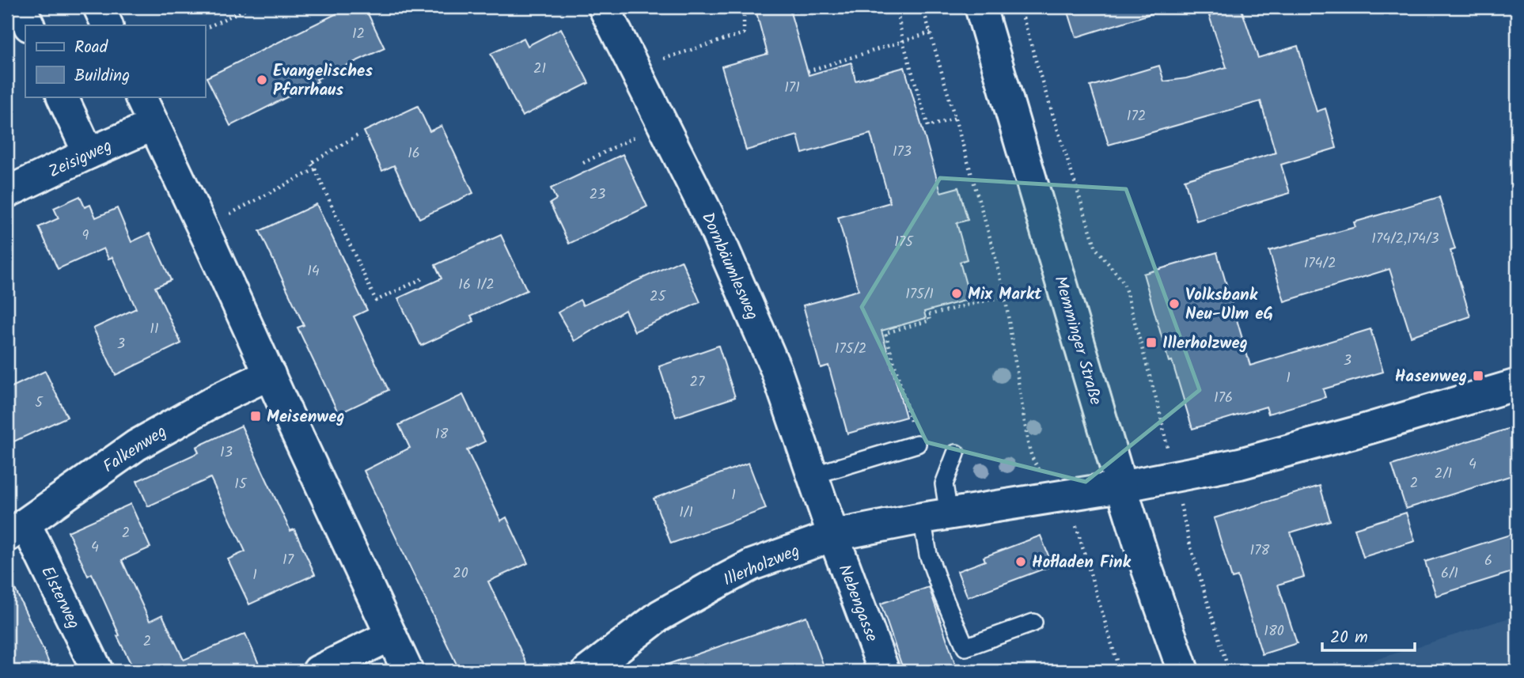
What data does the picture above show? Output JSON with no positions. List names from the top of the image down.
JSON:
{
  "streets": {
    "street": [
      "Zeisigweg",
      "Dornbäumlesweg",
      "Memminger Straße",
      "Falkenweg",
      "Illerholzweg",
      "Elsterweg",
      "Nebengasse"
    ]
  },
  "crossings": [
    ["Dornbäumlesweg", "Illerholzweg"],
    ["Dornbäumlesweg", "Nebengasse"],
    ["Memminger Straße", "Illerholzweg"],
    ["Falkenweg", "Elsterweg"],
    ["Illerholzweg", "Nebengasse"]
  ],
  "places": {
    "other": [
      "Evangelisches Pfarrhaus",
      "Mix Markt",
      "Volksbank Neu-Ulm eG",
      "Hofladen Fink"
    ],
    "transit": ["Illerholzweg", "Hasenweg", "Meisenweg"]
  },
  "house_numbers": [
    "12",
    "21",
    "171",
    "172",
    "173",
    "16",
    "23",
    "9",
    "174/2,174/3",
    "175",
    "174/2",
    "14",
    "16 1/2",
    "175/1",
    "25",
    "11",
    "3",
    "175/2",
    "3",
    "1",
    "27",
    "176",
    "5",
    "18",
    "13",
    "4",
    "2/1",
    "2",
    "15",
    "1",
    "1/1",
    "2",
    "4",
    "178",
    "17",
    "6",
    "20",
    "6/1",
    "1",
    "180",
    "2"
  ],
  "legend": ["Road", "Building"],
  "scale_bar": "20 m"
}
